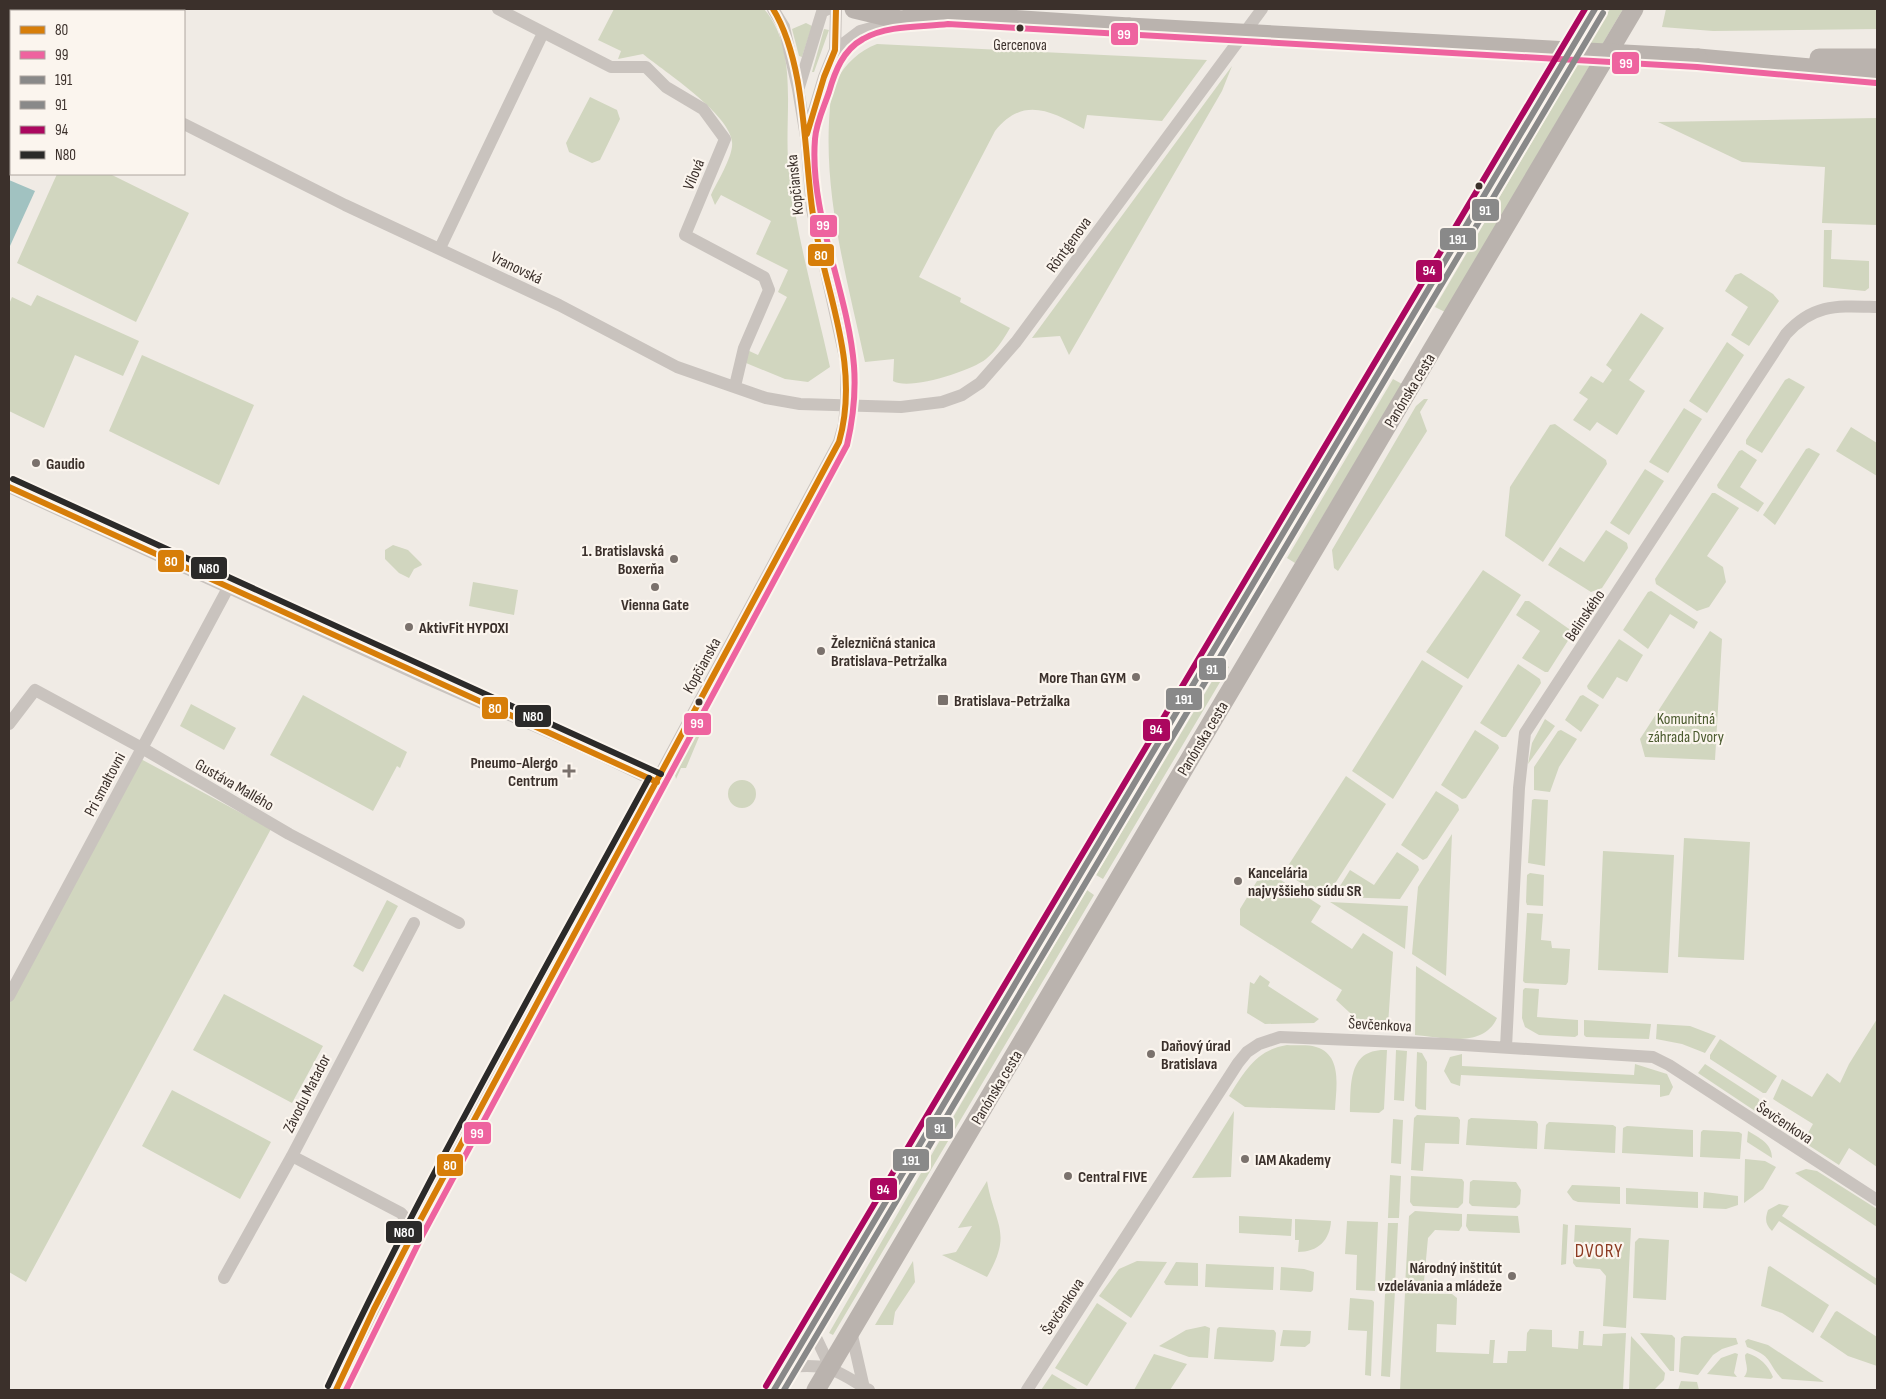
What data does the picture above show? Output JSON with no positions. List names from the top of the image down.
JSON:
{
  "streets": {
    "main road": ["Panónska cesta"],
    "street": [
      "Vilová",
      "Kopčianska",
      "Röntgenova",
      "Vranovská",
      "Belinského",
      "Pri smaltovni",
      "Gustáva Mallého",
      "Ševčenkova",
      "Závodu Matador"
    ]
  },
  "crossings": [
    ["Vilová", "Vranovská"],
    ["Kopčianska", "Röntgenova"],
    ["Kopčianska", "Vranovská"],
    ["Röntgenova", "Vranovská"],
    ["Belinského", "Ševčenkova"],
    ["Pri smaltovni", "Gustáva Mallého"]
  ],
  "districts": ["DVORY"],
  "parks": ["Komunitná záhrada Dvory"],
  "places": {
    "other": [
      "Gercenova",
      "Gaudio",
      "1. Bratislavská Boxerňa",
      "Vienna Gate",
      "AktivFit HYPOXI",
      "Železničná stanica Bratislava-Petržalka",
      "More Than GYM",
      "Kancelária najvyššieho súdu SR",
      "Daňový úrad Bratislava",
      "IAM Akademy",
      "Central FIVE",
      "Národný inštitút vzdelávania a mládeže"
    ],
    "transit": ["Bratislava-Petržalka"],
    "health": ["Pneumo-Alergo Centrum"]
  },
  "lines": [
    "transit line 80",
    "transit line 191",
    "transit line 94",
    "transit line 91",
    "transit line 99",
    "transit line N80"
  ],
  "legend": [
    "80",
    "99",
    "191",
    "91",
    "94",
    "N80"
  ]
}
